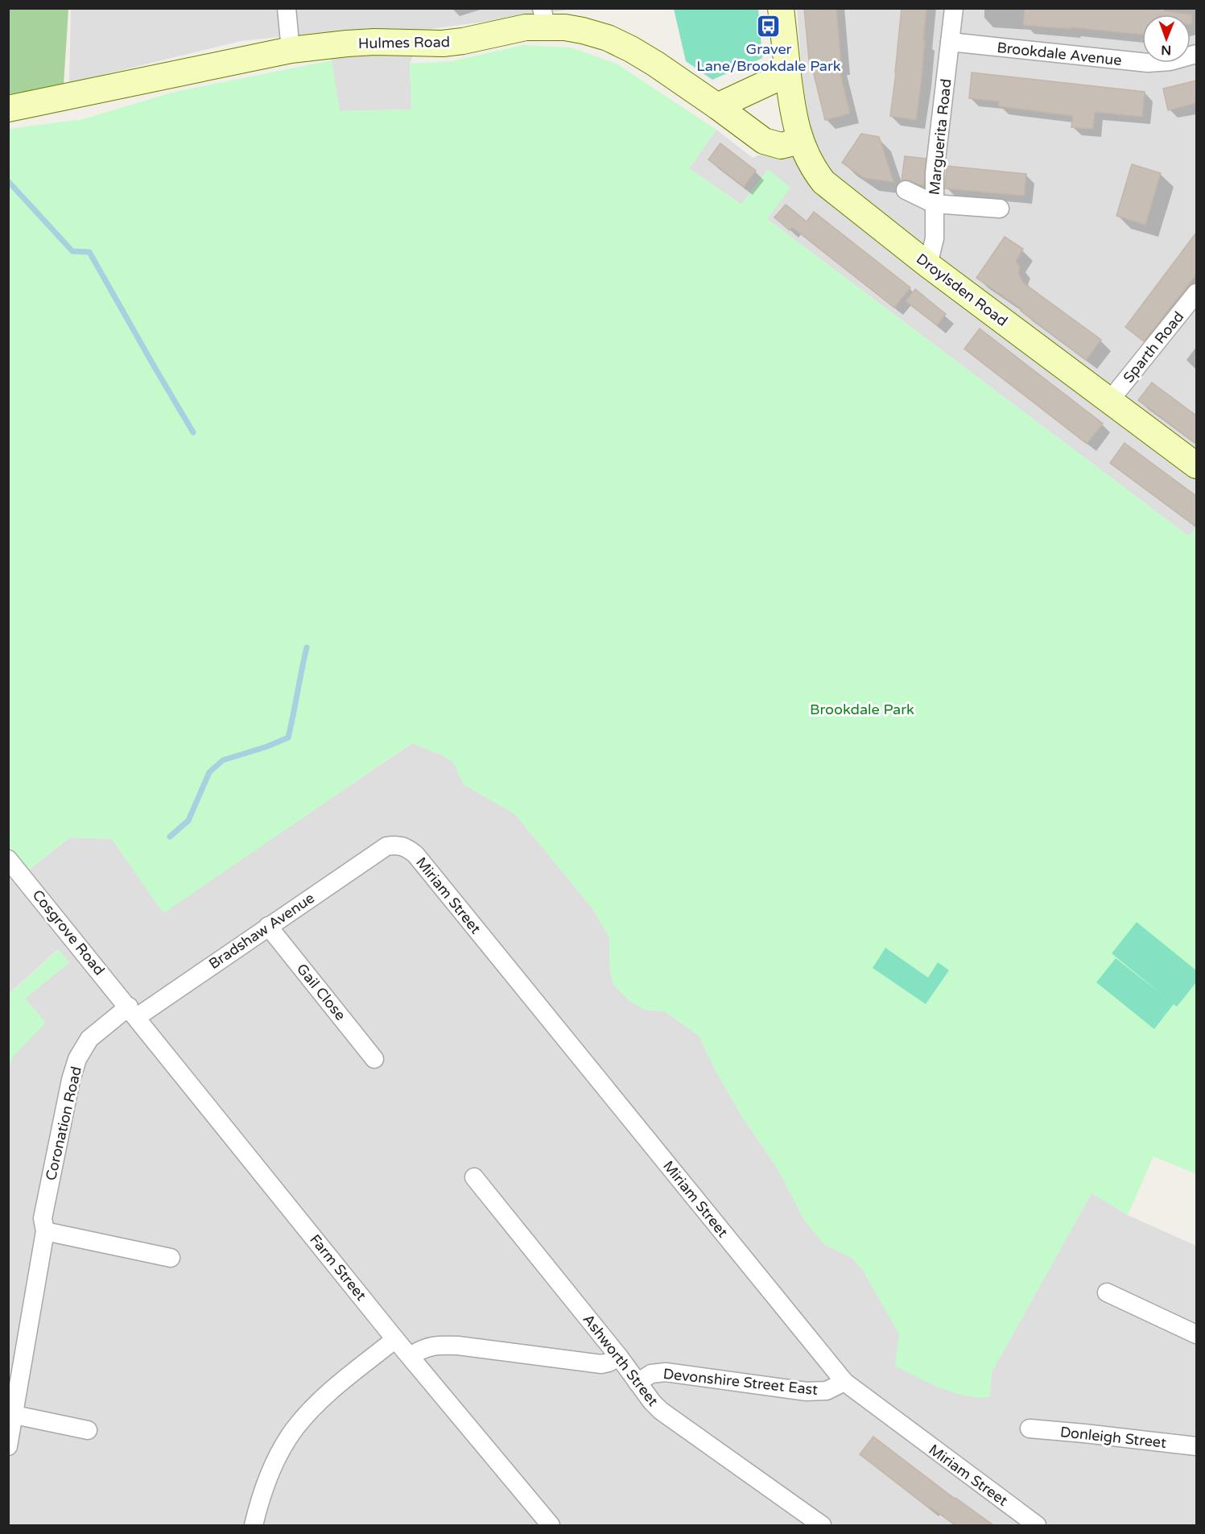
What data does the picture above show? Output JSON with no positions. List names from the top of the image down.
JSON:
{
  "streets": {
    "street": [
      "Hulmes Road",
      "Brookdale Avenue",
      "Marguerita Road",
      "Droylsden Road",
      "Sparth Road",
      "Miriam Street",
      "Bradshaw Avenue",
      "Cosgrove Road",
      "Gail Close",
      "Coronation Road",
      "Farm Street",
      "Ashworth Street",
      "Devonshire Street East",
      "Donleigh Street"
    ]
  },
  "crossings": [
    ["Hulmes Road", "Droylsden Road"],
    ["Brookdale Avenue", "Marguerita Road"],
    ["Marguerita Road", "Droylsden Road"],
    ["Droylsden Road", "Sparth Road"],
    ["Miriam Street", "Bradshaw Avenue"],
    ["Miriam Street", "Devonshire Street East"],
    ["Bradshaw Avenue", "Cosgrove Road"],
    ["Bradshaw Avenue", "Gail Close"],
    ["Bradshaw Avenue", "Coronation Road"],
    ["Bradshaw Avenue", "Farm Street"],
    ["Cosgrove Road", "Coronation Road"],
    ["Cosgrove Road", "Farm Street"],
    ["Coronation Road", "Farm Street"],
    ["Ashworth Street", "Devonshire Street East"]
  ],
  "parks": ["Brookdale Park"],
  "places": {
    "bus stop": ["Graver Lane/Brookdale Park"]
  },
  "north": "bottom"
}
